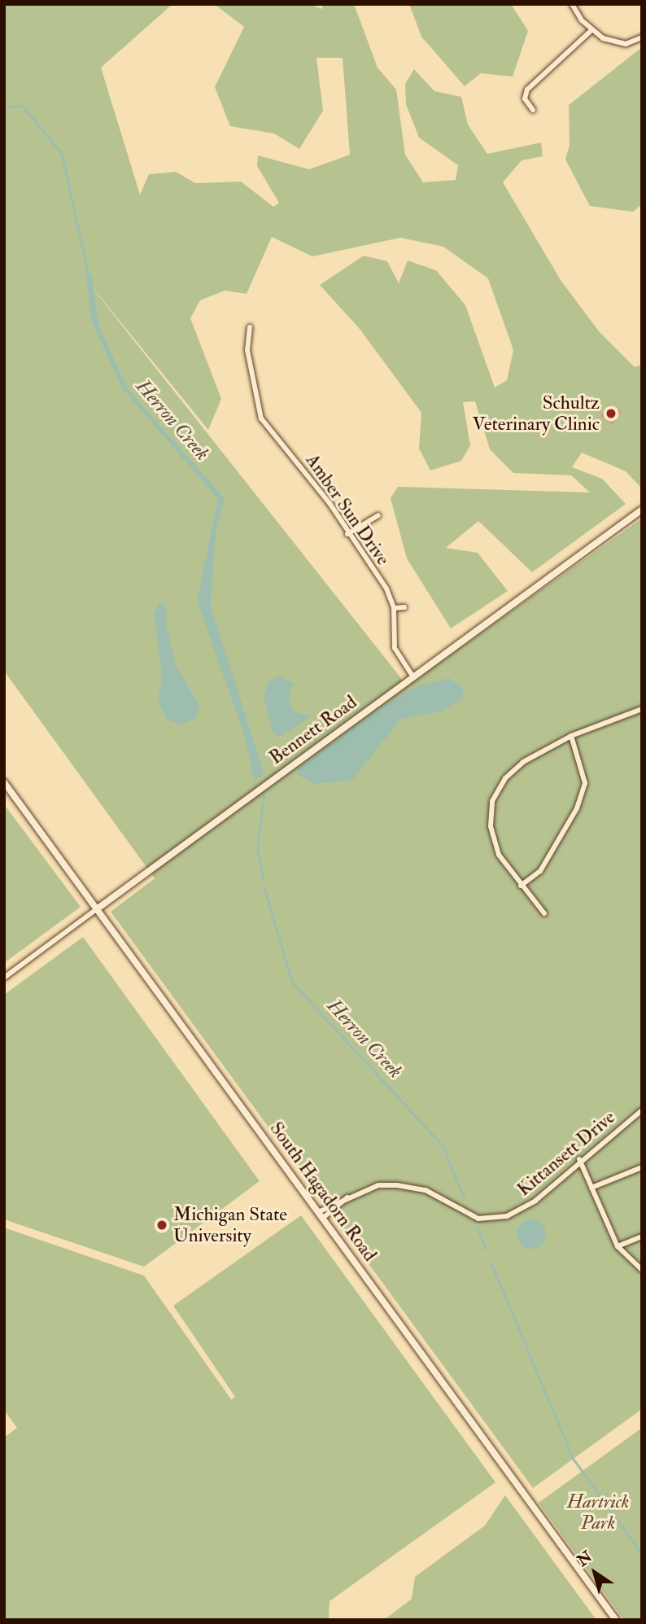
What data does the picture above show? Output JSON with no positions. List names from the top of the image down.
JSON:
{
  "streets": {
    "street": [
      "Amber Sun Drive",
      "Bennett Road",
      "Kittansett Drive",
      "South Hagadorn Road"
    ]
  },
  "crossings": [
    ["Amber Sun Drive", "Bennett Road"],
    ["Bennett Road", "South Hagadorn Road"],
    ["Kittansett Drive", "South Hagadorn Road"]
  ],
  "water": ["Herron Creek"],
  "parks": ["Hartrick Park"],
  "places": ["Schultz Veterinary Clinic", "Michigan State University"],
  "north": "top left"
}
